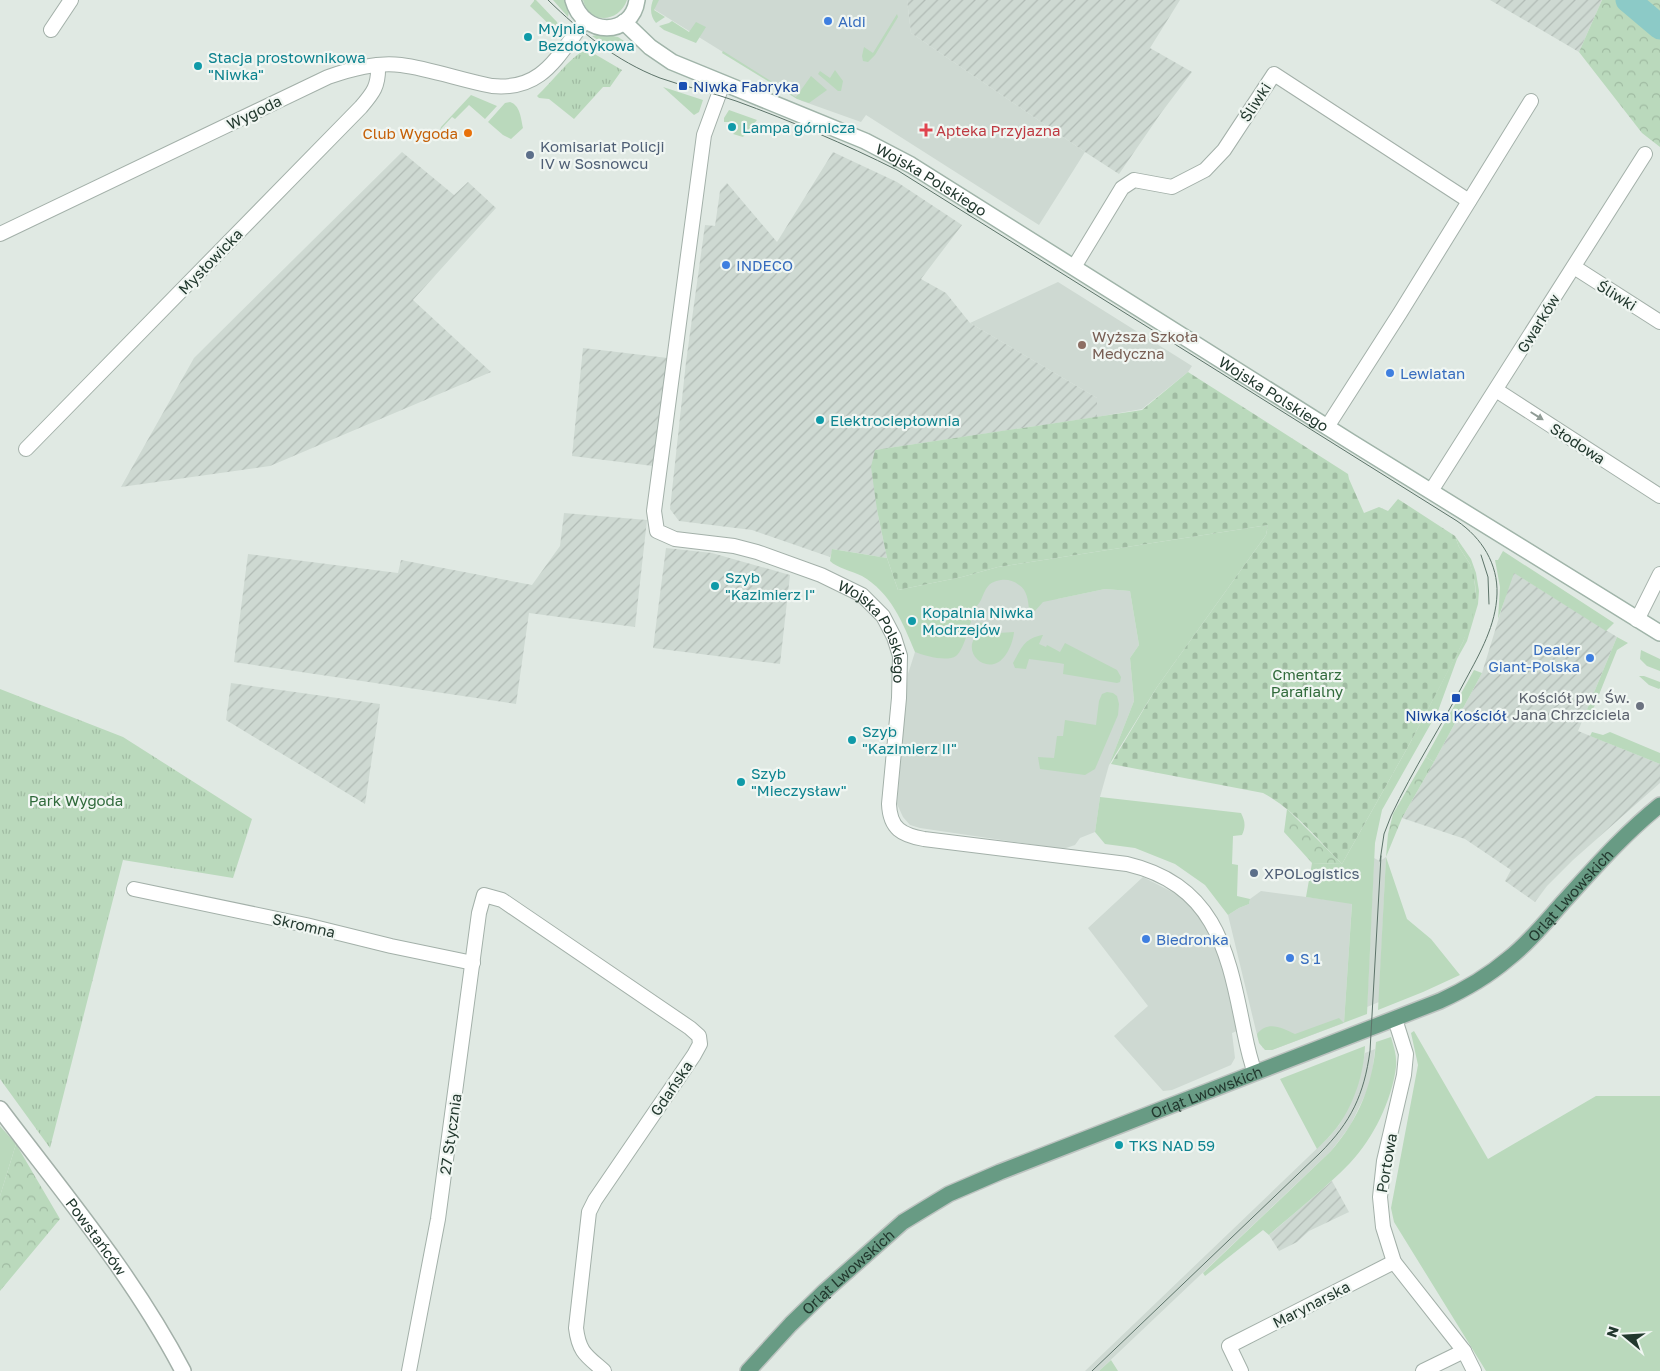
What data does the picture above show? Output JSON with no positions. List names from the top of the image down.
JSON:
{
  "streets": {
    "main road": ["Wojska Polskiego", "Orląt Lwowskich", "Powstańców"],
    "street": [
      "Śliwki",
      "Wygoda",
      "Mysłowicka",
      "Gwarków",
      "Słodowa",
      "Skromna",
      "Gdańska",
      "27 Stycznia",
      "Portowa",
      "Marynarska"
    ]
  },
  "crossings": [
    ["Śliwki", "Wojska Polskiego"],
    ["Śliwki", "Gwarków"],
    ["Wygoda", "Mysłowicka"],
    ["Wojska Polskiego", "Gwarków"],
    ["Wojska Polskiego", "Orląt Lwowskich"],
    ["Gwarków", "Słodowa"],
    ["Orląt Lwowskich", "Portowa"],
    ["Skromna", "27 Stycznia"],
    ["Gdańska", "27 Stycznia"],
    ["Portowa", "Marynarska"]
  ],
  "one_way": ["Słodowa"],
  "parks": ["Cmentarz Parafialny", "Park Wygoda"],
  "places": {
    "other": [
      "Aldi",
      "Myjnia Bezdotykowa",
      "Stacja prostownikowa \"Niwka\"",
      "Lampa górnicza",
      "Club Wygoda",
      "Komisariat Policji IV w Sosnowcu",
      "INDECO",
      "Wyższa Szkoła Medyczna",
      "Lewiatan",
      "Elektrociepłownia",
      "Szyb \"Kazimierz I\"",
      "Kopalnia Niwka Modrzejów",
      "Dealer Giant-Polska",
      "Kościół pw. Św. Jana Chrzciciela",
      "Szyb \"Kazimierz II\"",
      "Szyb \"Mieczysław\"",
      "XPOLogistics",
      "Biedronka",
      "S 1",
      "TKS NAD 59"
    ],
    "transit": ["Niwka Fabryka", "Niwka Kościół"],
    "health": ["Apteka Przyjazna"]
  },
  "north": "left"
}
